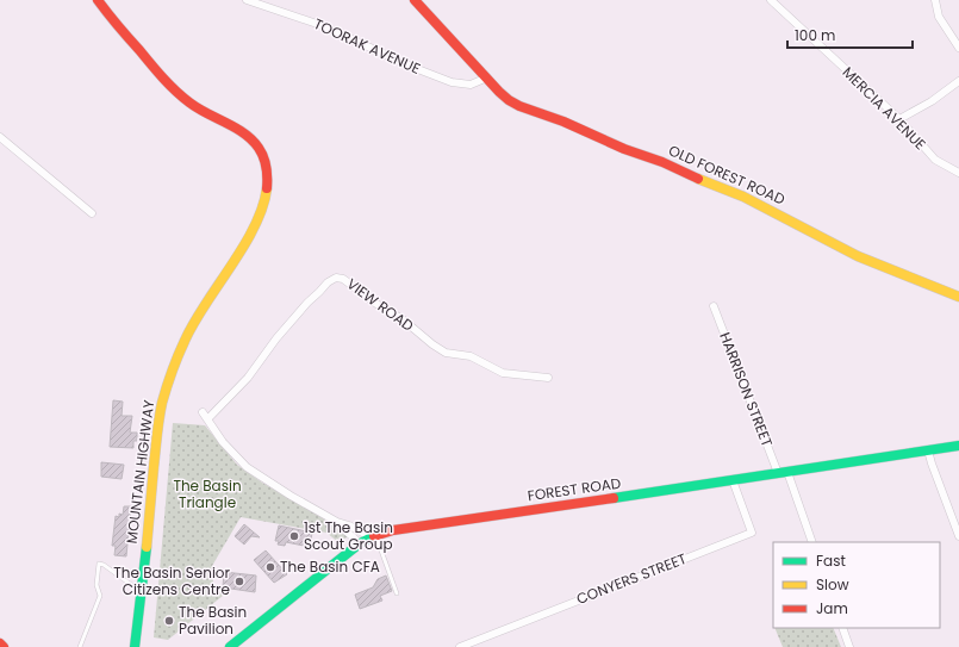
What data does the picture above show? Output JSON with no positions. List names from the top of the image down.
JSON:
{
  "streets": {
    "main road": ["OLD FOREST ROAD", "MOUNTAIN HIGHWAY", "FOREST ROAD"],
    "street": [
      "TOORAK AVENUE",
      "MERCIA AVENUE",
      "VIEW ROAD",
      "HARRISON STREET",
      "CONYERS STREET"
    ]
  },
  "crossings": [
    ["TOORAK AVENUE", "OLD FOREST ROAD"],
    ["HARRISON STREET", "FOREST ROAD"],
    ["FOREST ROAD", "CONYERS STREET"]
  ],
  "parks": ["The Basin Triangle"],
  "places": [
    "1st The Basin Scout Group",
    "The Basin CFA",
    "The Basin Senior Citizens Centre",
    "The Basin Pavilion"
  ],
  "legend": ["Fast", "Slow", "Jam"],
  "scale_bar": "100 m"
}
